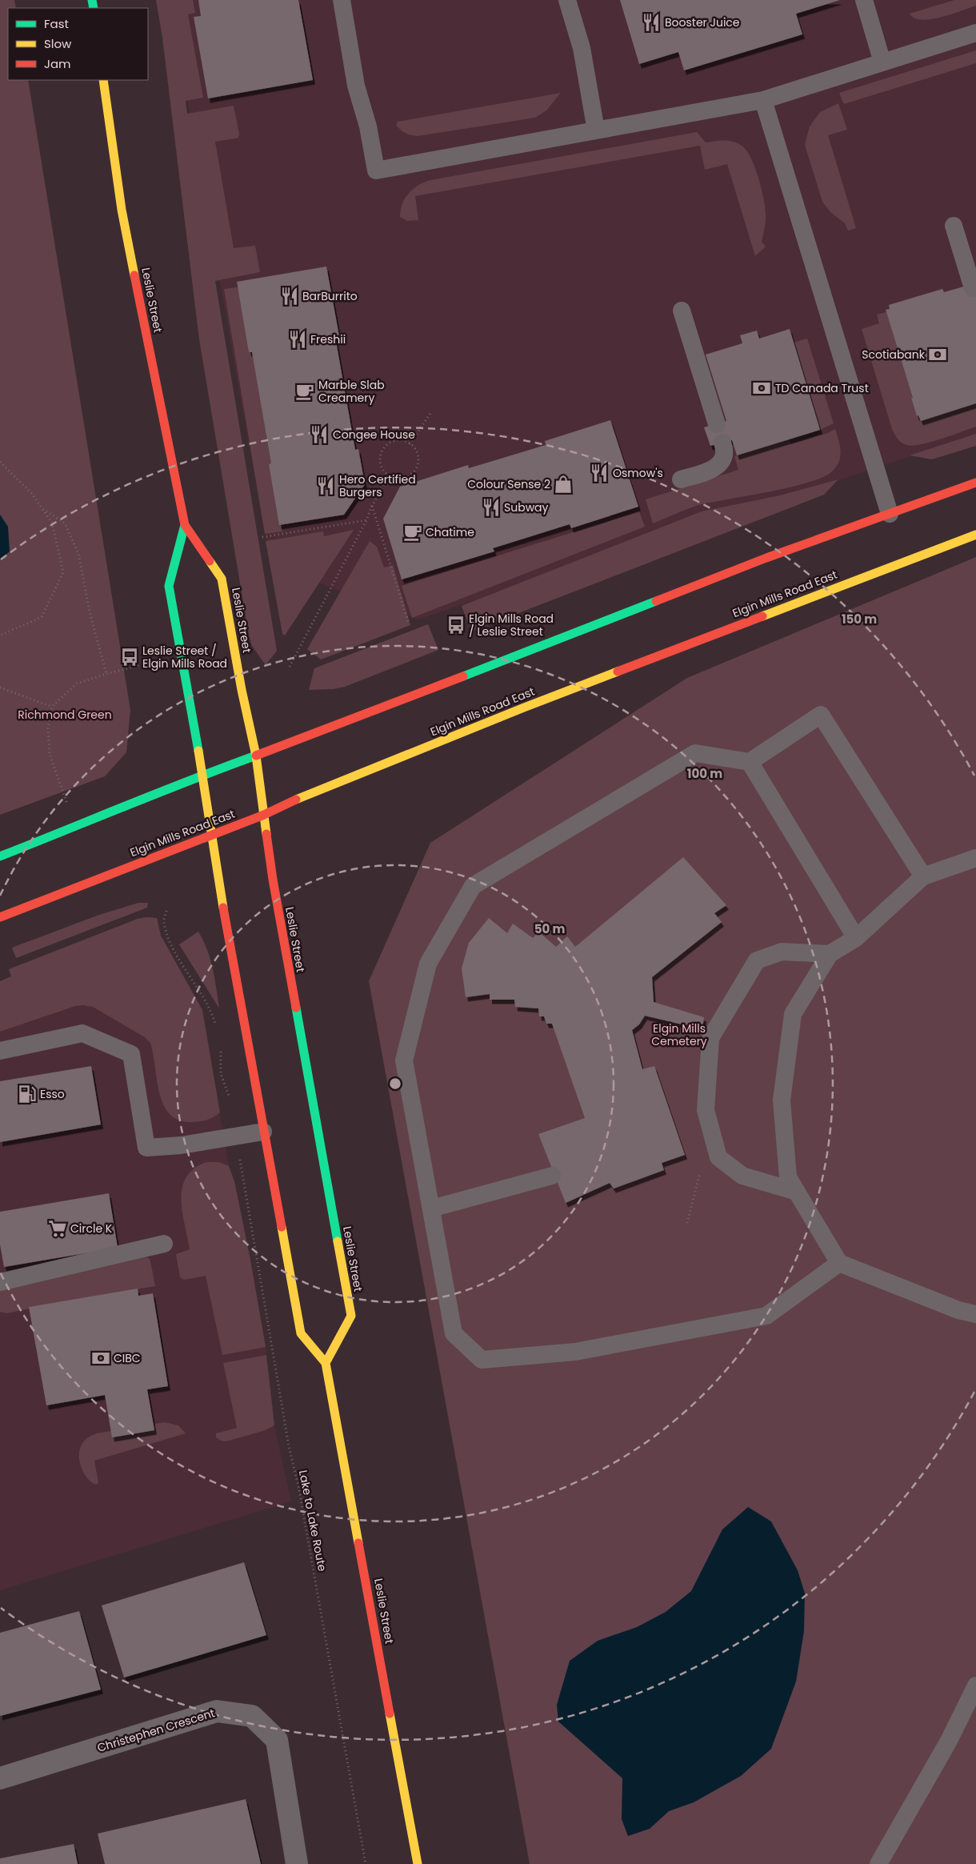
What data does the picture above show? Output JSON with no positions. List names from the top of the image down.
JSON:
{
  "streets": {
    "main road": ["Leslie Street", "Elgin Mills Road East"],
    "street": ["Christephen Crescent"],
    "path": ["Lake to Lake Route"]
  },
  "crossings": [
    ["Leslie Street", "Elgin Mills Road East"]
  ],
  "parks": ["Richmond Green", "Elgin Mills Cemetery"],
  "places": {
    "restaurant": [
      "Booster Juice",
      "BarBurrito",
      "Freshii",
      "Congee House",
      "Osmow's",
      "Hero Certified Burgers",
      "Subway"
    ],
    "bank": ["Scotiabank", "TD Canada Trust", "CIBC"],
    "cafe": ["Marble Slab Creamery", "Chatime"],
    "shop": ["Colour Sense 2"],
    "bus stop": ["Elgin Mills Road / Leslie Street", "Leslie Street / Elgin Mills Road"],
    "fuel station": ["Esso"],
    "supermarket": ["Circle K"]
  },
  "legend": ["Fast", "Slow", "Jam"],
  "rings": ["150 m", "100 m", "50 m"]
}
